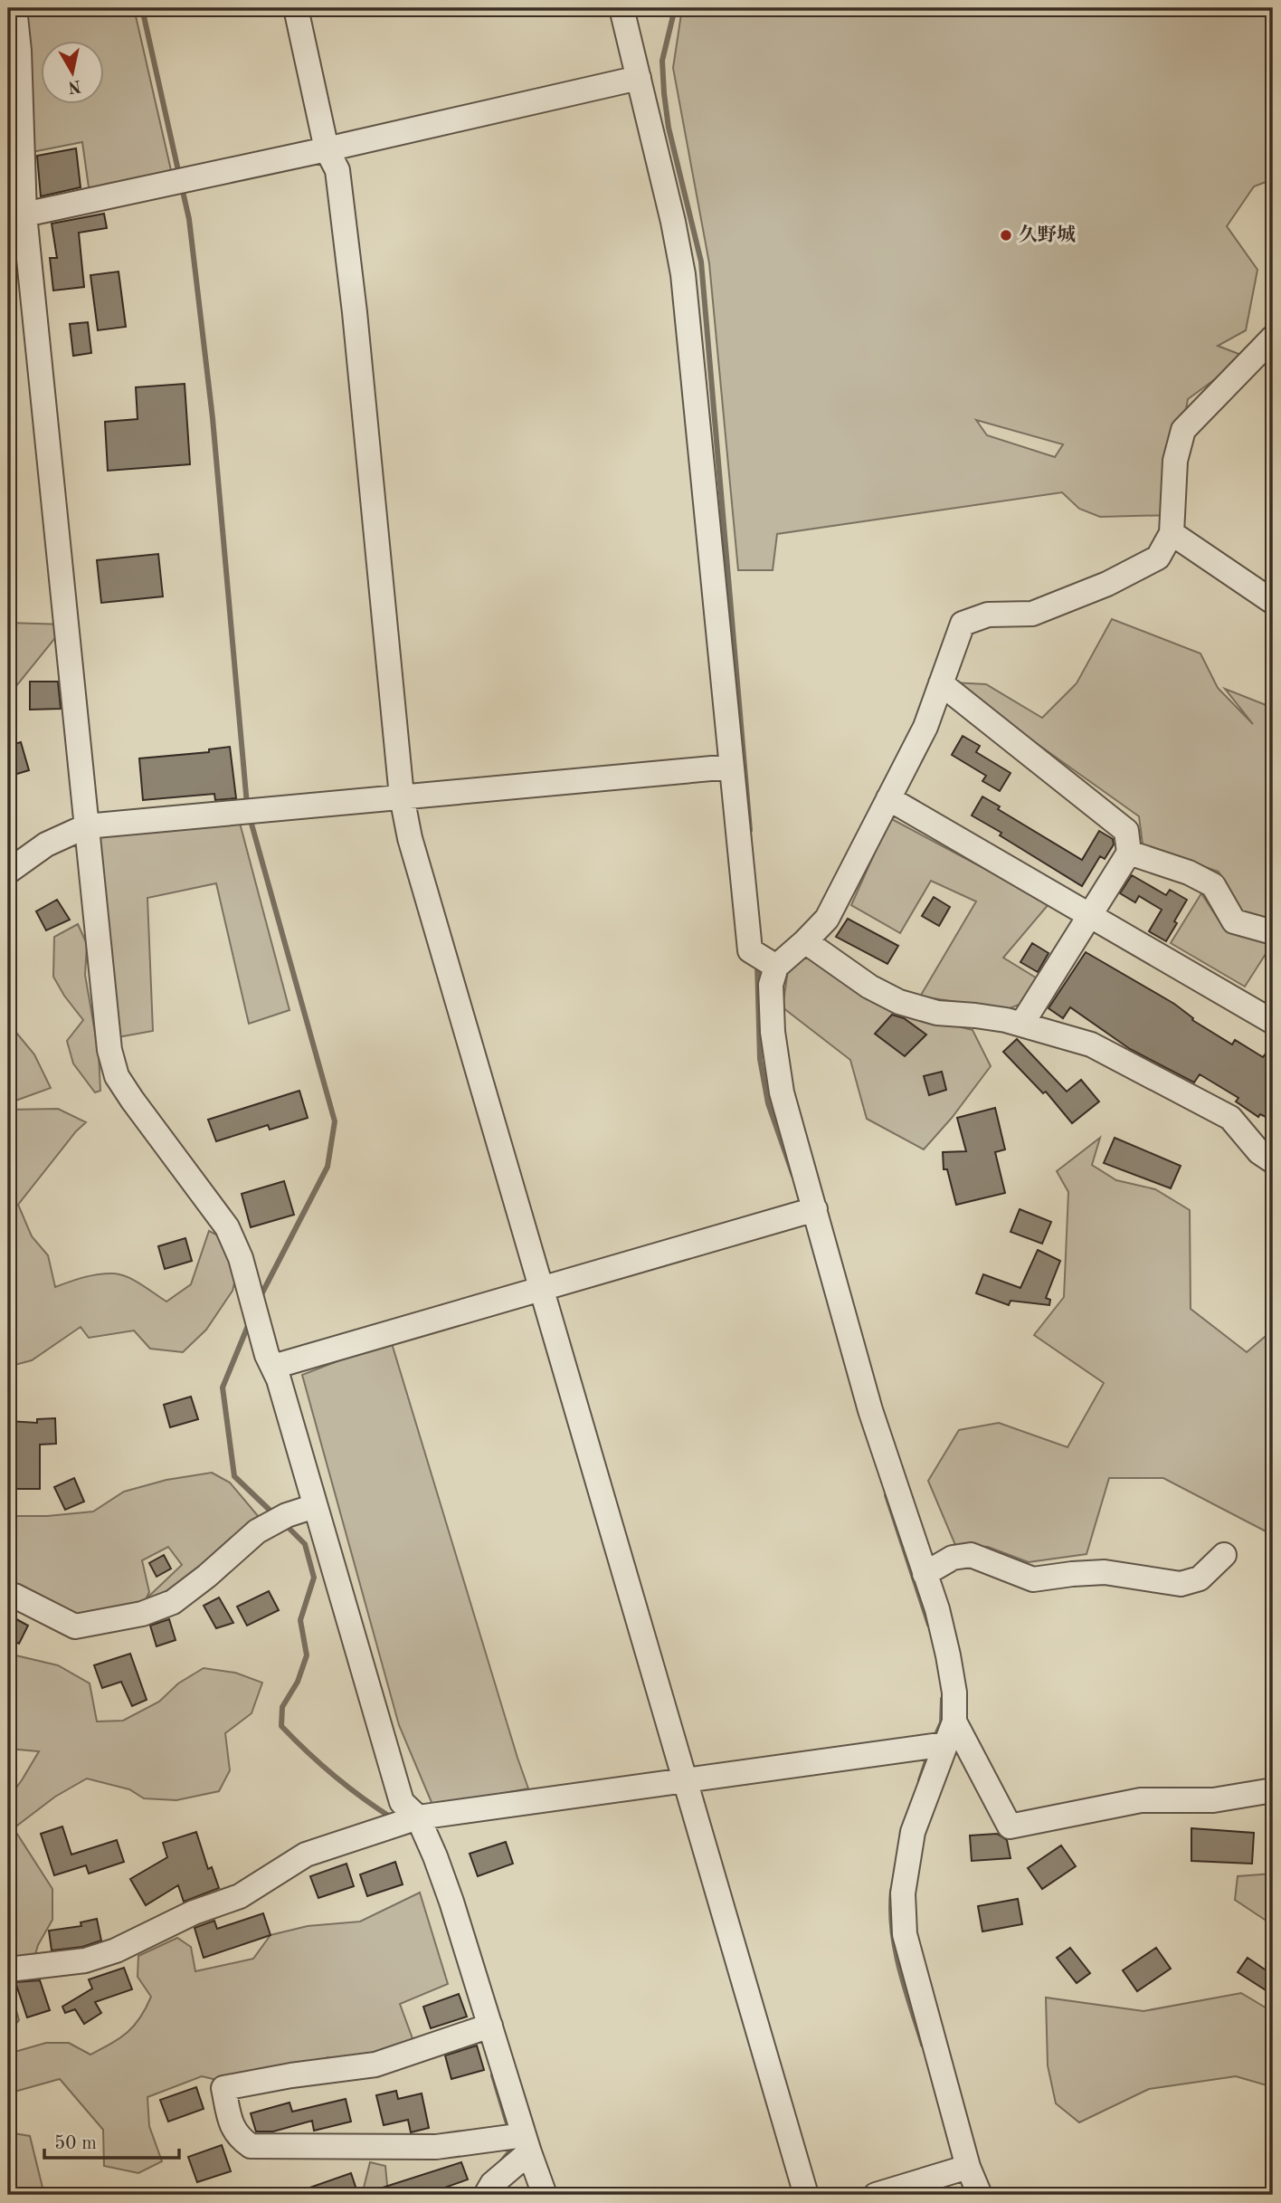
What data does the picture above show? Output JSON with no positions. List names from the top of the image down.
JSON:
{
  "places": ["久野城"],
  "scale_bar": "50 m",
  "north": "bottom"
}
